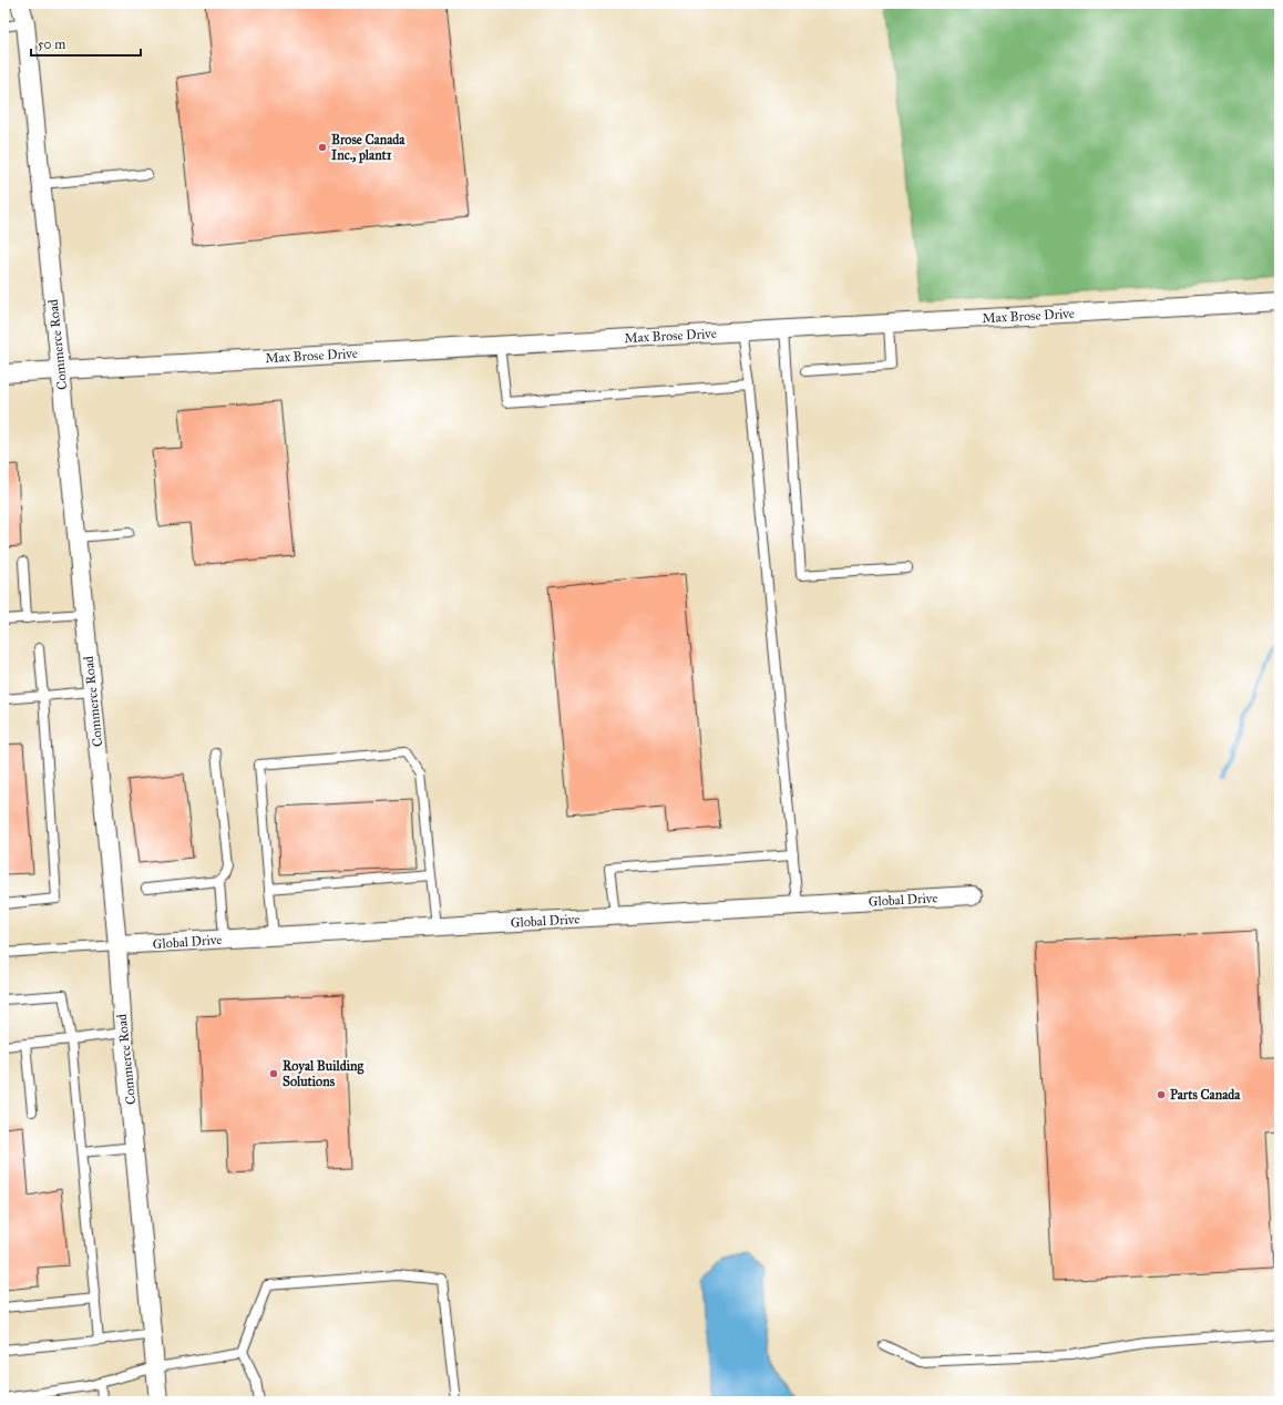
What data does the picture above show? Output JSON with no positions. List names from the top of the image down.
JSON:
{
  "streets": {
    "street": ["Max Brose Drive", "Commerce Road", "Global Drive"]
  },
  "crossings": [
    ["Max Brose Drive", "Commerce Road"],
    ["Commerce Road", "Global Drive"]
  ],
  "places": ["Brose Canada Inc., plant1", "Royal Building Solutions", "Parts Canada"],
  "scale_bar": "50 m"
}
